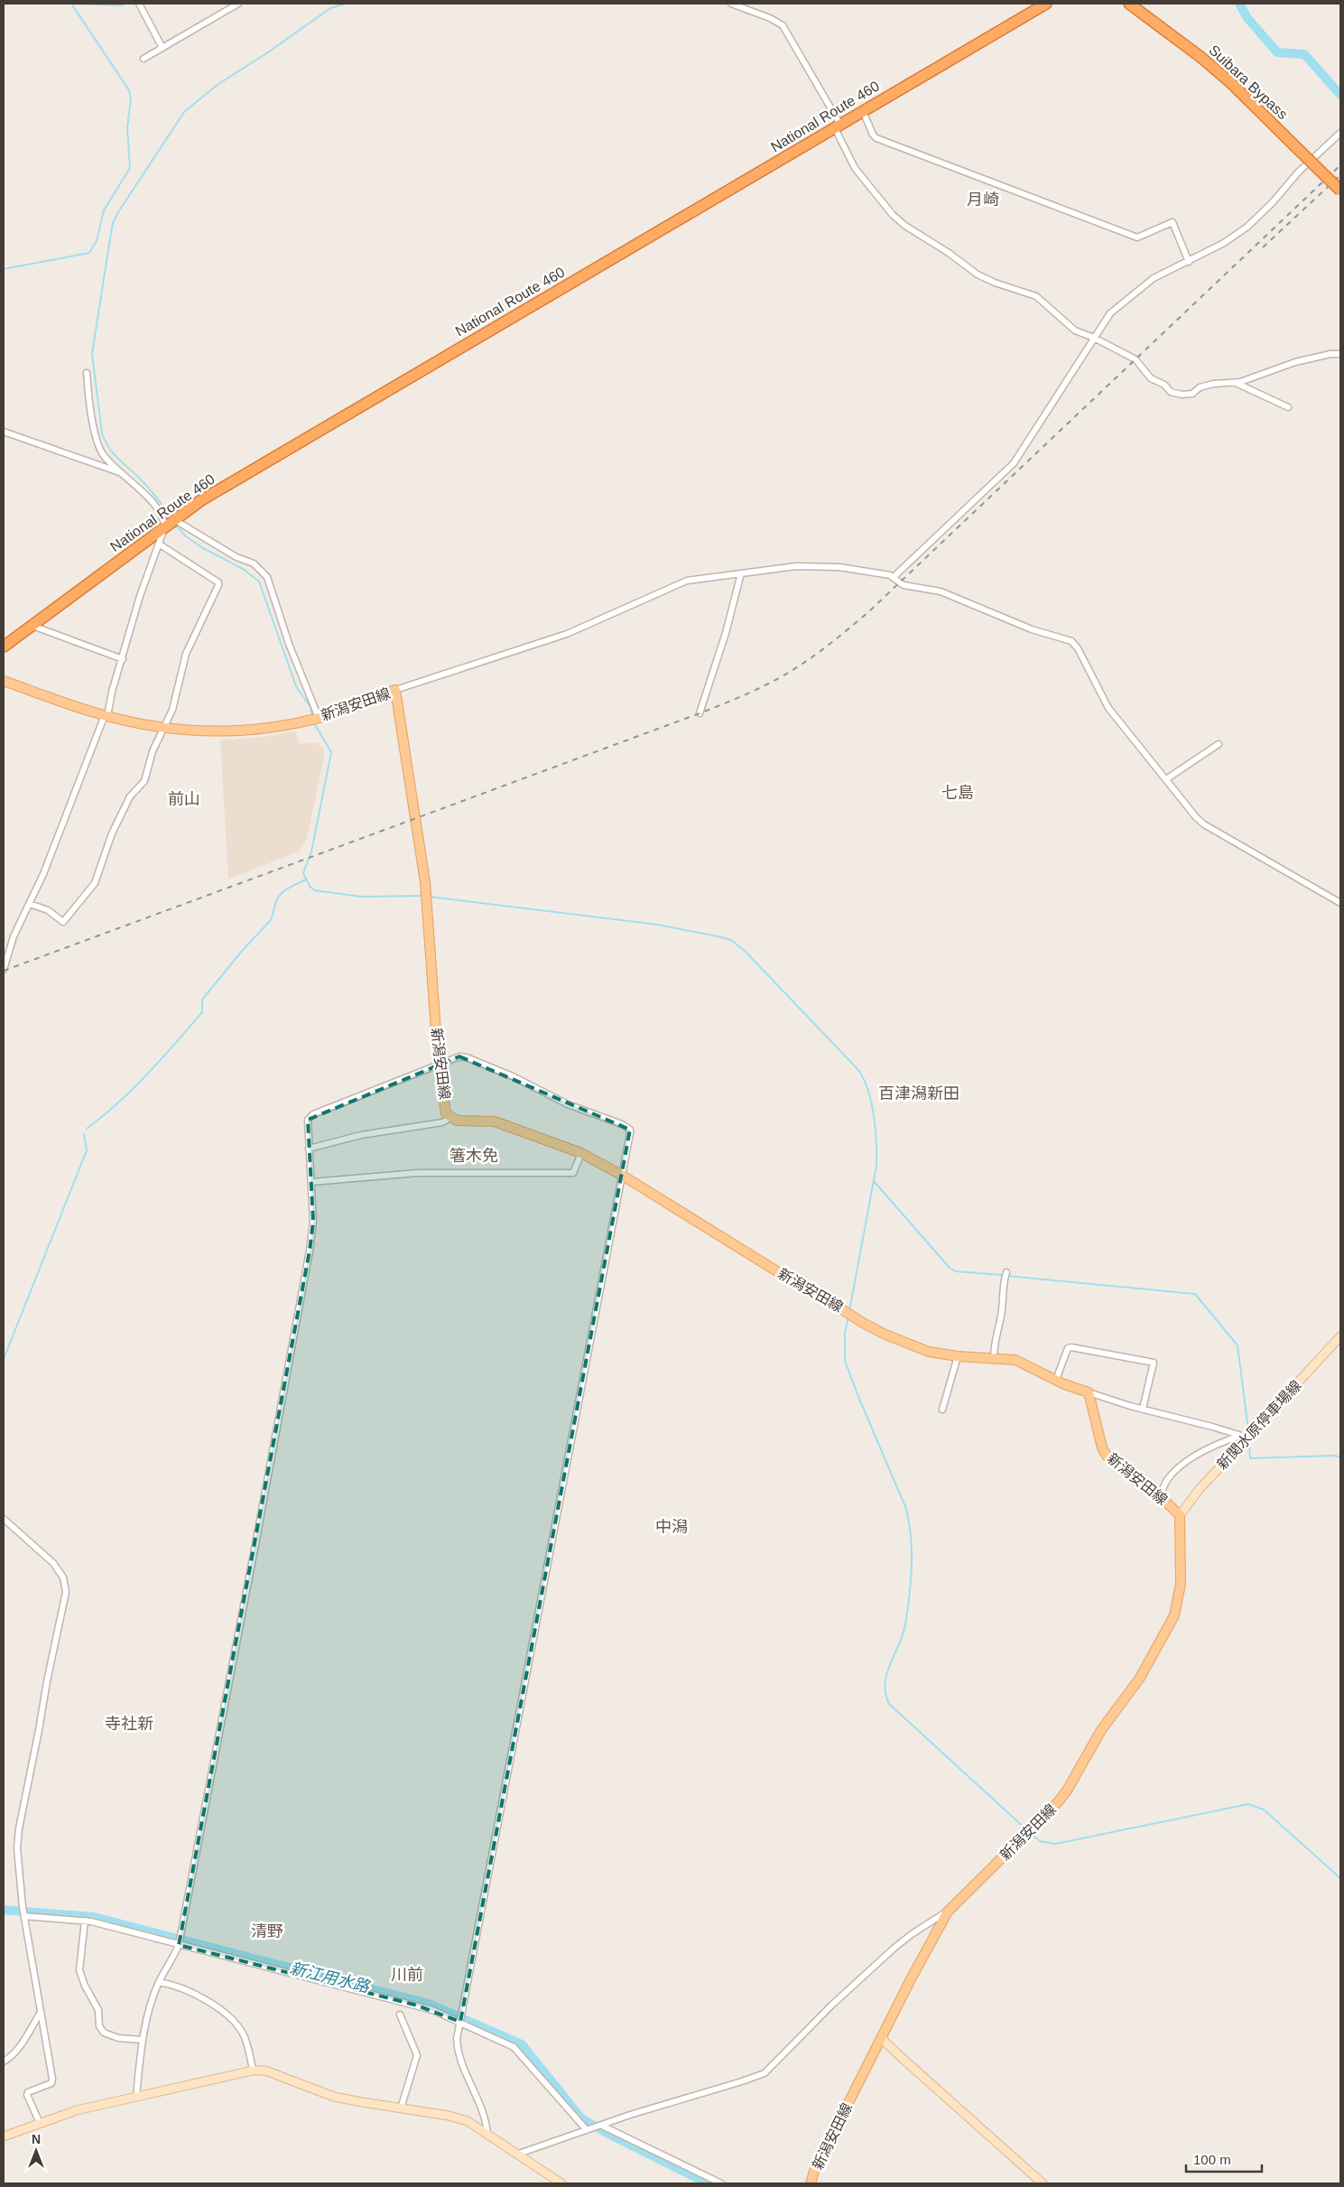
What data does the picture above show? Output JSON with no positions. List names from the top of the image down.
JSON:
{
  "streets": {
    "highway": ["Suibara Bypass", "National Route 460"],
    "main road": ["新潟安田線"],
    "street": ["新関水原停車場線"]
  },
  "crossings": [
    ["新潟安田線", "新関水原停車場線"]
  ],
  "districts": [
    "月崎",
    "七島",
    "前山",
    "百津潟新田",
    "箸木免",
    "中潟",
    "寺社新",
    "清野",
    "川前"
  ],
  "water": ["新江用水路"],
  "scale_bar": "100 m",
  "north": "top"
}
